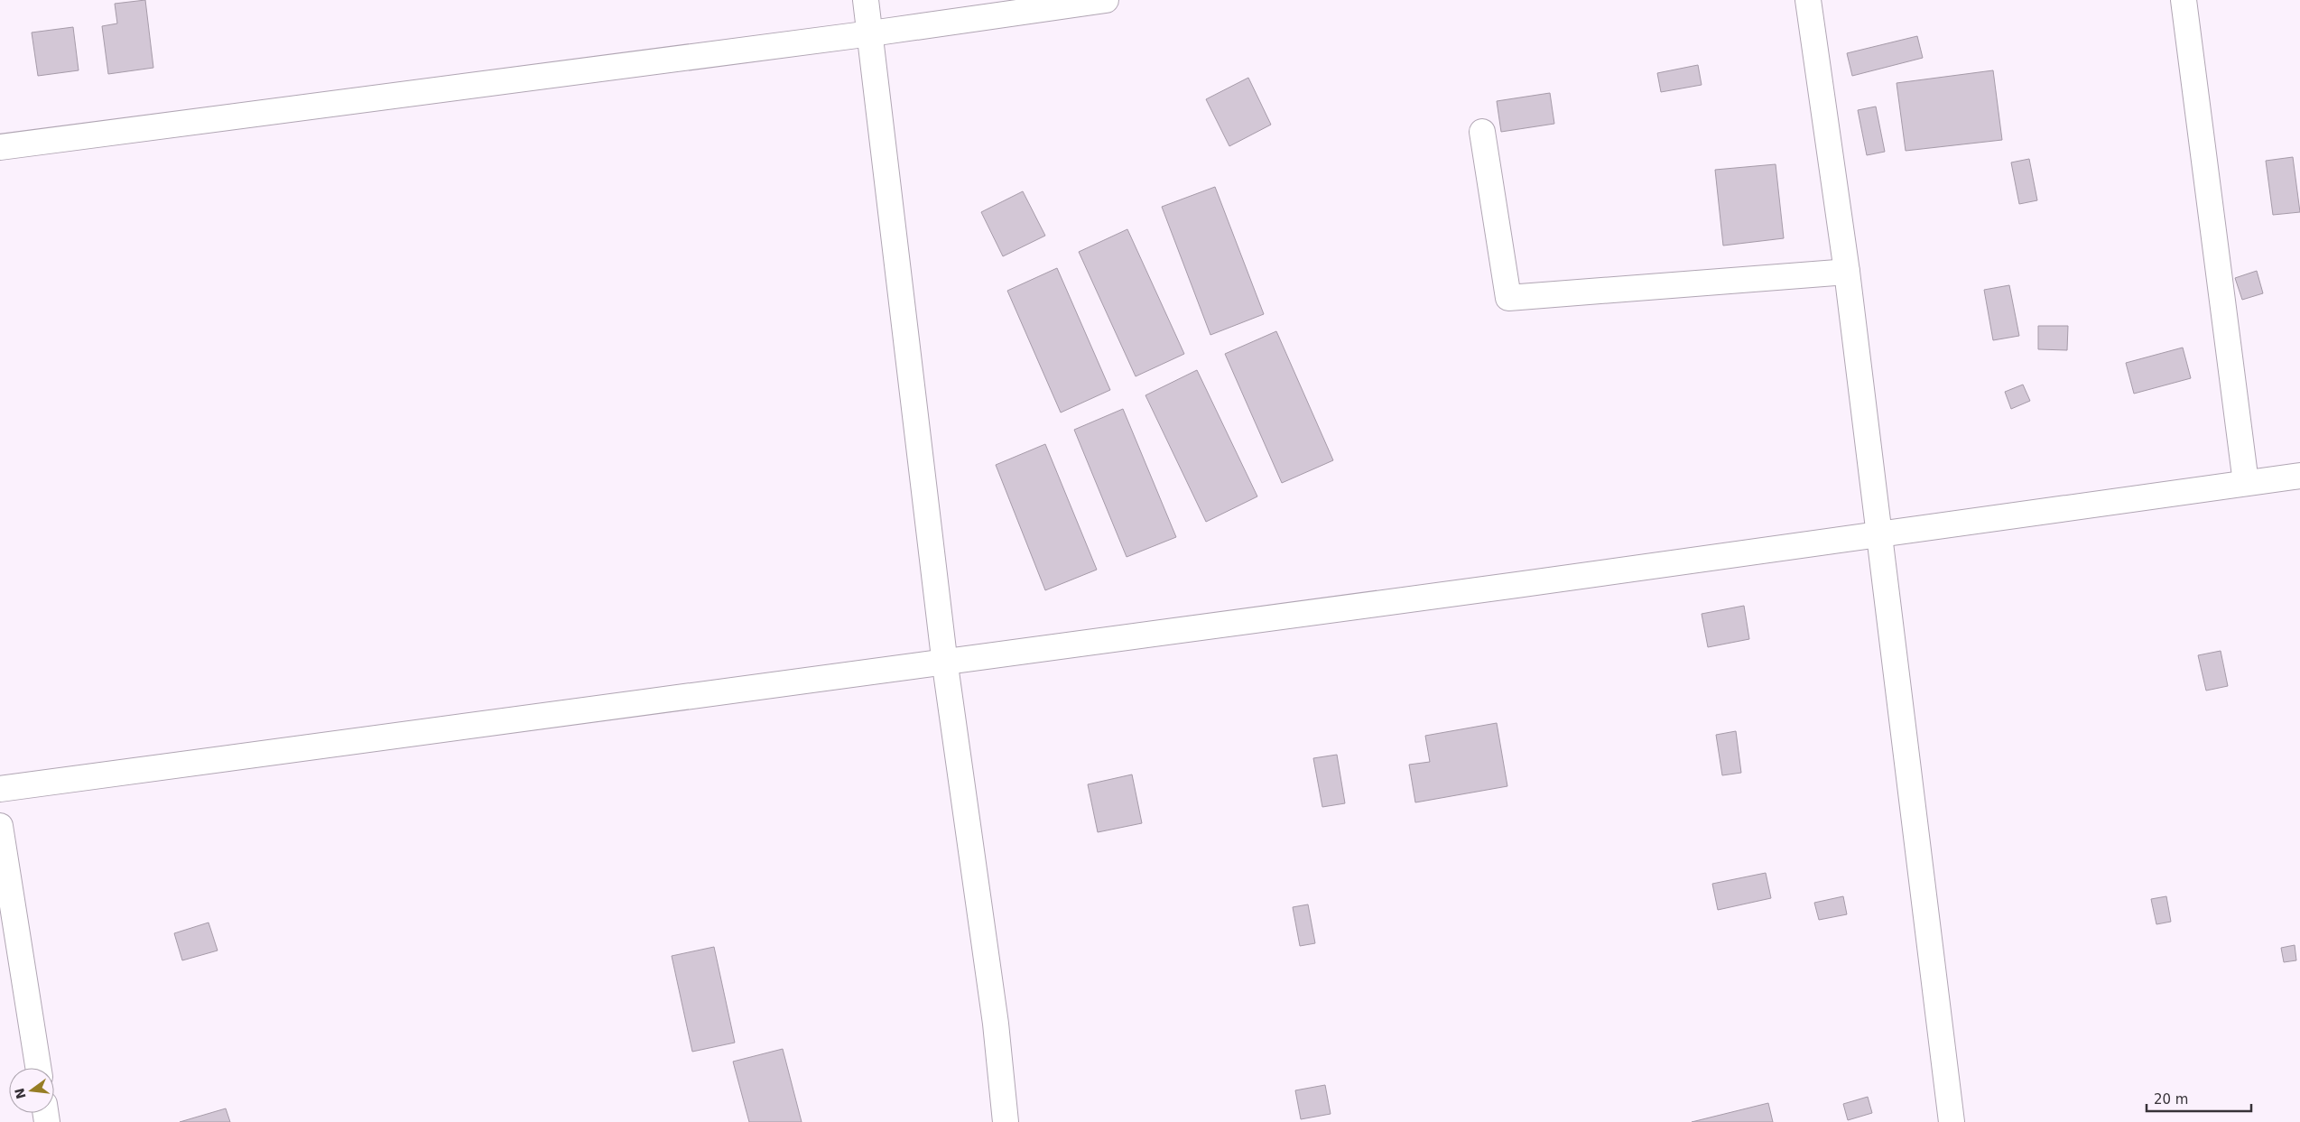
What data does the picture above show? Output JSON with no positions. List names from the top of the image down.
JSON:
{
  "scale_bar": "20 m",
  "north": "left"
}
